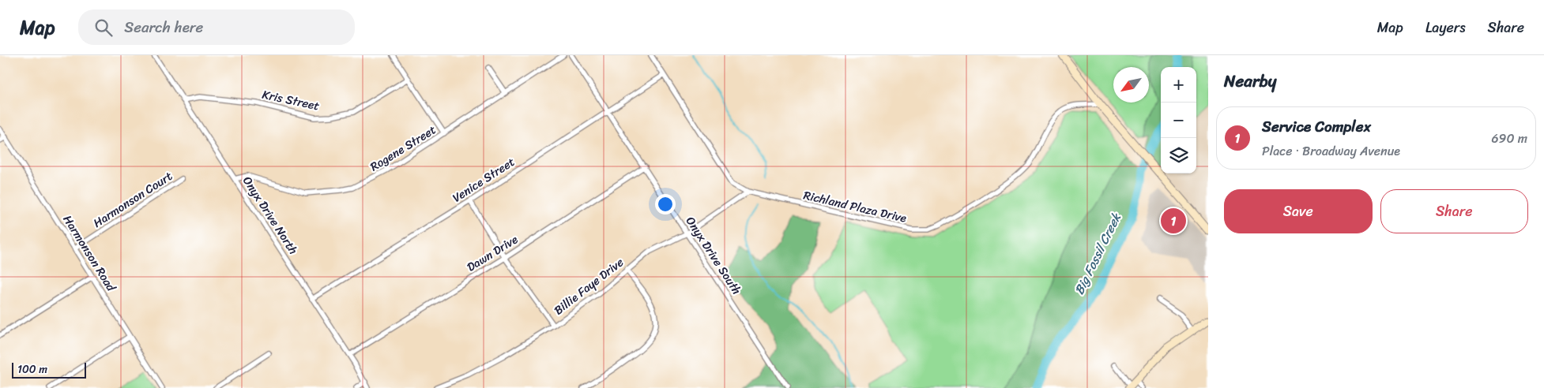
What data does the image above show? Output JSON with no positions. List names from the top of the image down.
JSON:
{
  "streets": {
    "street": [
      "Kris Street",
      "Rogene Street",
      "Venice Street",
      "Harmonson Court",
      "Richland Plaza Drive",
      "Onyx Drive North",
      "Harmonson Road",
      "Dawn Drive",
      "Onyx Drive South",
      "Billie Faye Drive"
    ]
  },
  "crossings": [
    ["Kris Street", "Onyx Drive North"],
    ["Rogene Street", "Onyx Drive North"],
    ["Venice Street", "Richland Plaza Drive"],
    ["Venice Street", "Onyx Drive North"],
    ["Venice Street", "Onyx Drive South"],
    ["Harmonson Court", "Harmonson Road"],
    ["Richland Plaza Drive", "Billie Faye Drive"],
    ["Onyx Drive North", "Dawn Drive"],
    ["Dawn Drive", "Onyx Drive South"],
    ["Onyx Drive South", "Billie Faye Drive"]
  ],
  "water": ["Big Fossil Creek"],
  "scale_bar": "100 m",
  "north": "bottom left",
  "page": {
    "header": "Map",
    "search": "Search here",
    "nav": ["Map", "Layers", "Share"],
    "heading": "Nearby",
    "map_buttons": ["+", "−"],
    "list": [
      {
        "mark": "1",
        "name": "Service Complex",
        "note": "Place · Broadway Avenue",
        "value": "690 m"
      }
    ],
    "buttons": ["Save", "Share"],
    "pins": "1",
    "scale": "100 m"
  }
}
